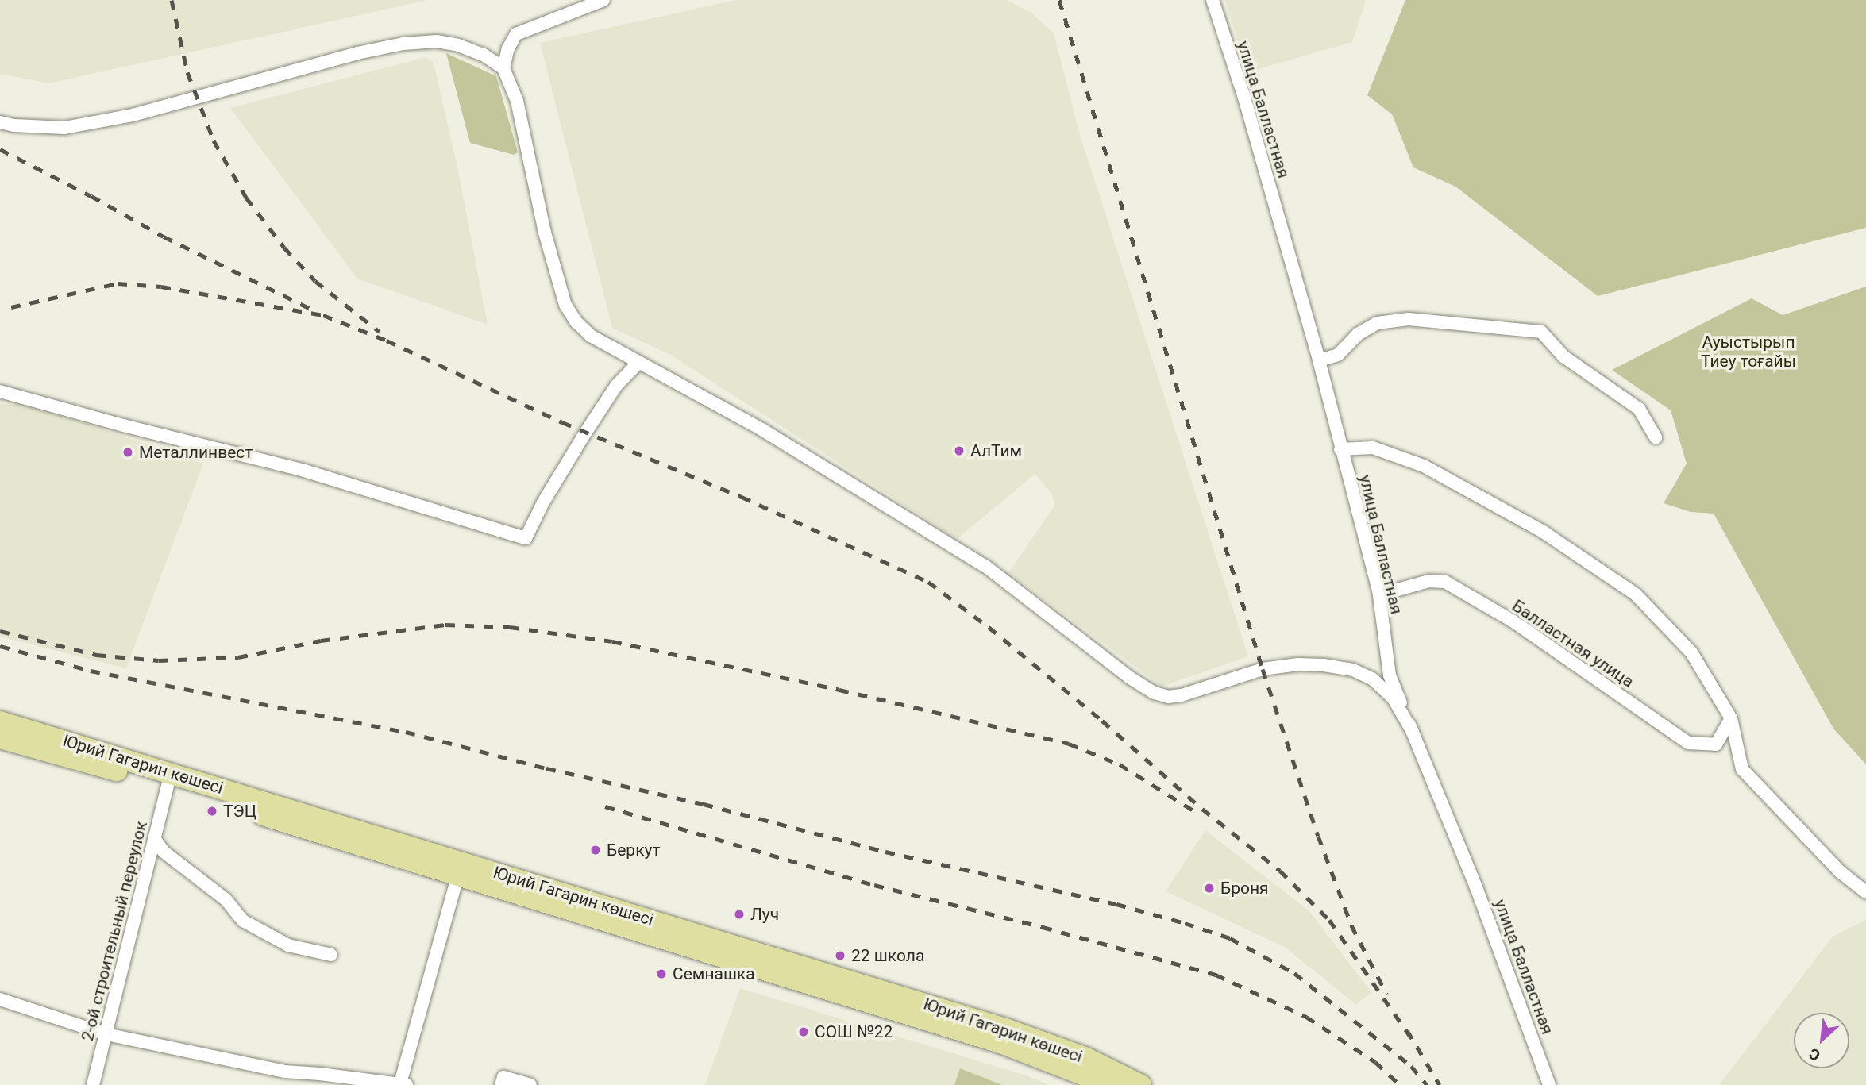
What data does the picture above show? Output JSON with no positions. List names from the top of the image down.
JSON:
{
  "streets": {
    "main road": ["Юрий Гагарин көшесі"],
    "street": ["улица Балластная", "Балластная улица", "2-ой строительный переулок"]
  },
  "crossings": [
    ["улица Балластная", "Балластная улица"],
    ["Юрий Гагарин көшесі", "2-ой строительный переулок"]
  ],
  "parks": ["Ауыстырып Тиеу тоғайы"],
  "places": [
    "АлТим",
    "Металлинвест",
    "ТЭЦ",
    "Беркут",
    "Броня",
    "Луч",
    "22 школа",
    "Семнашка",
    "СОШ №22"
  ],
  "north": "bottom left"
}
